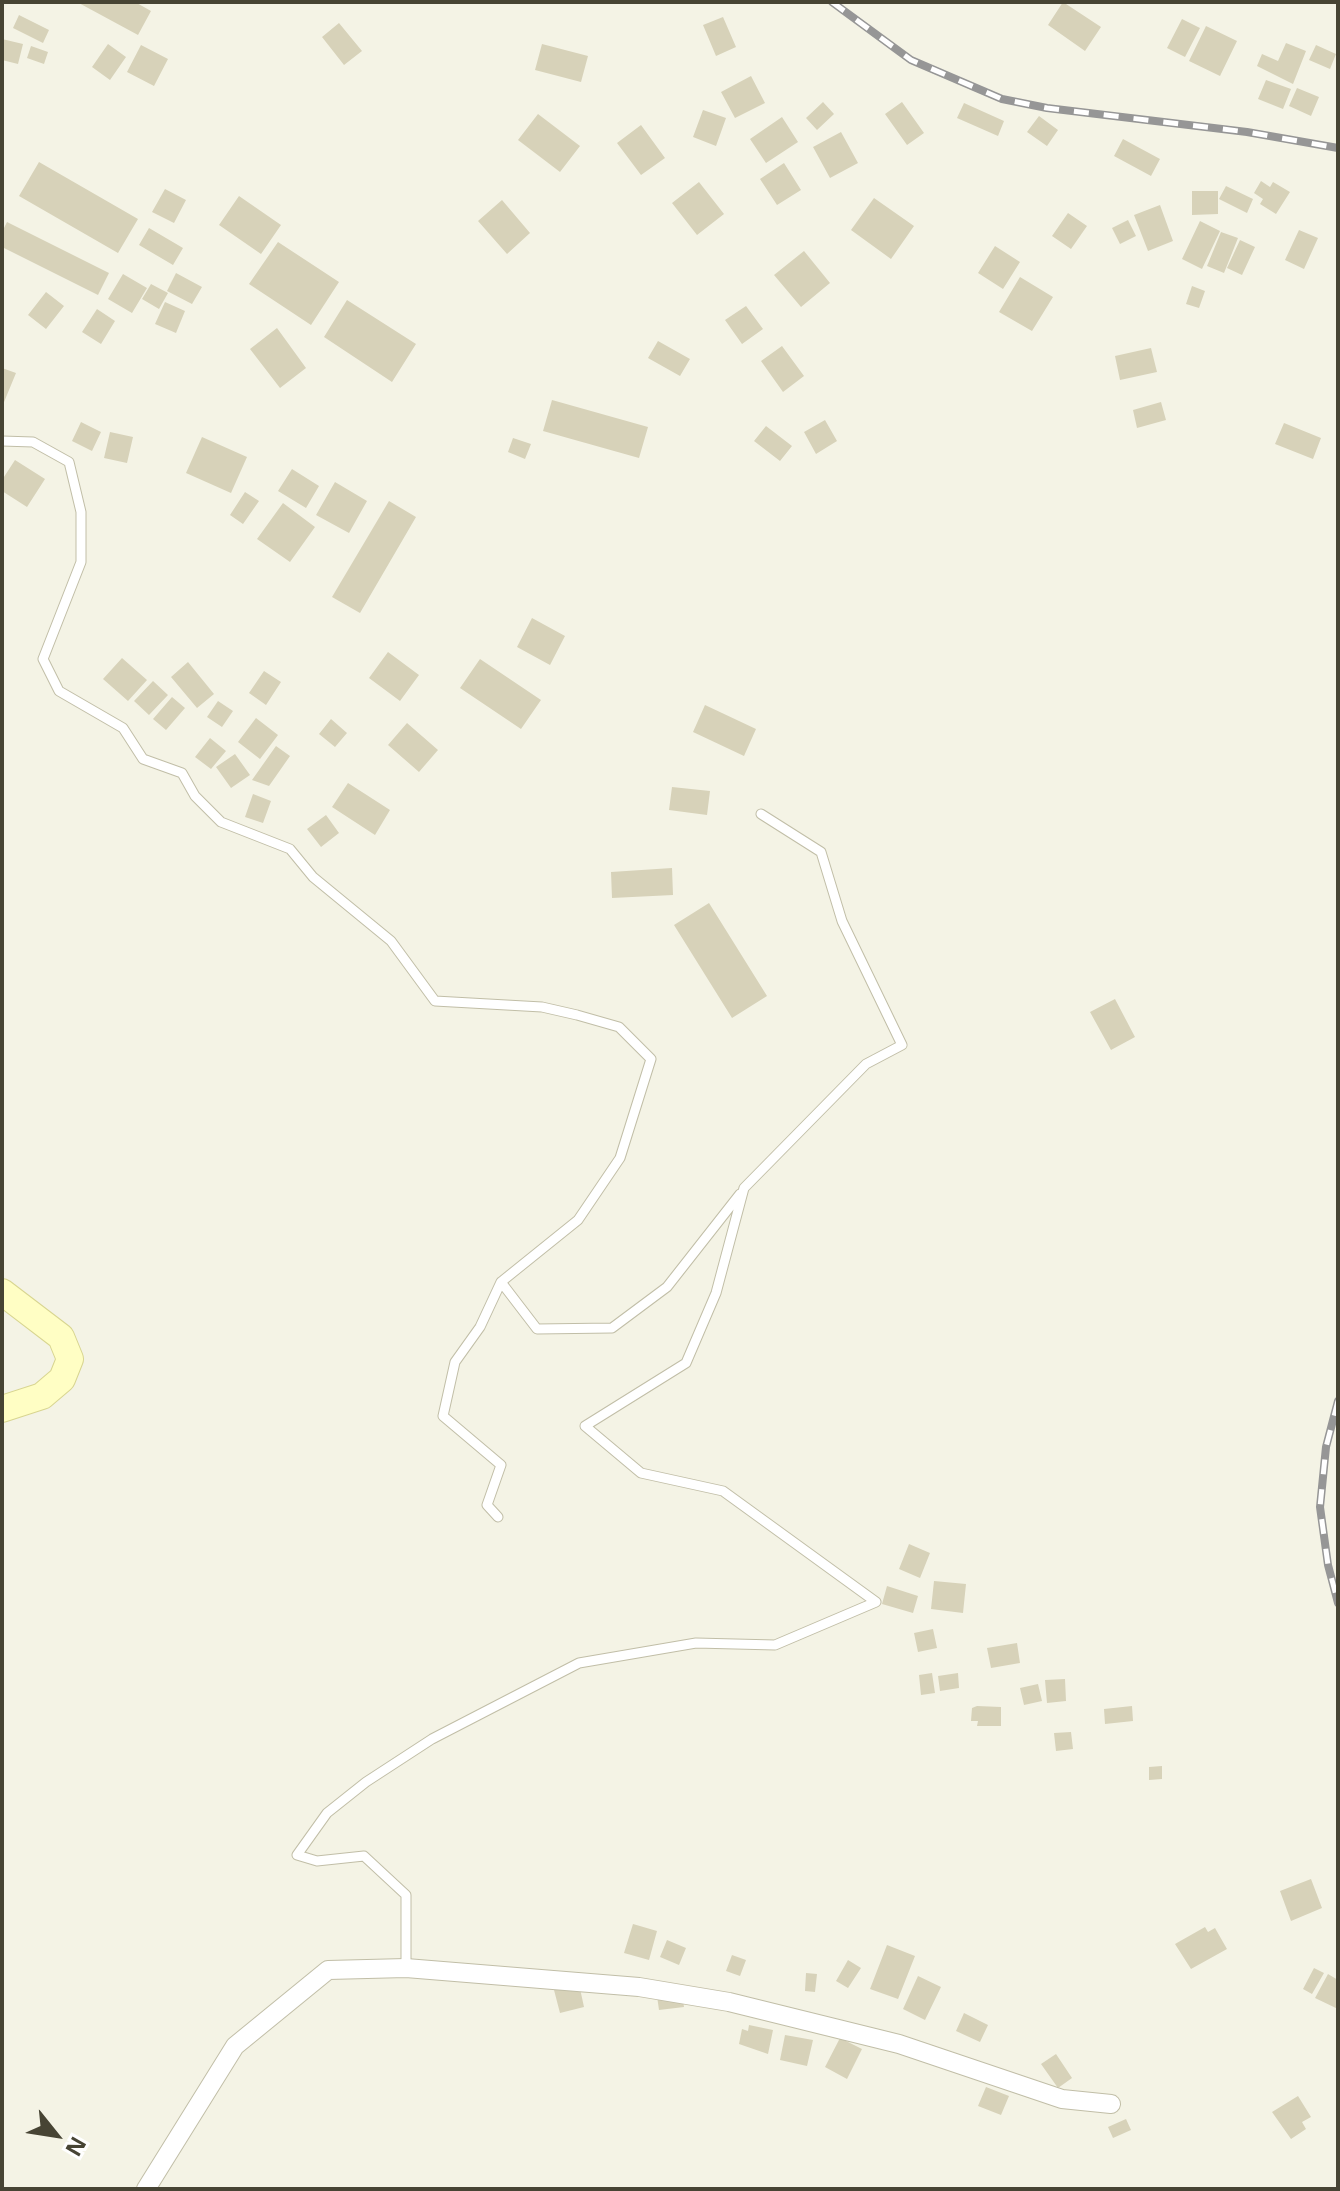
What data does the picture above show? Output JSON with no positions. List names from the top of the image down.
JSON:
{
  "north": "bottom right"
}
